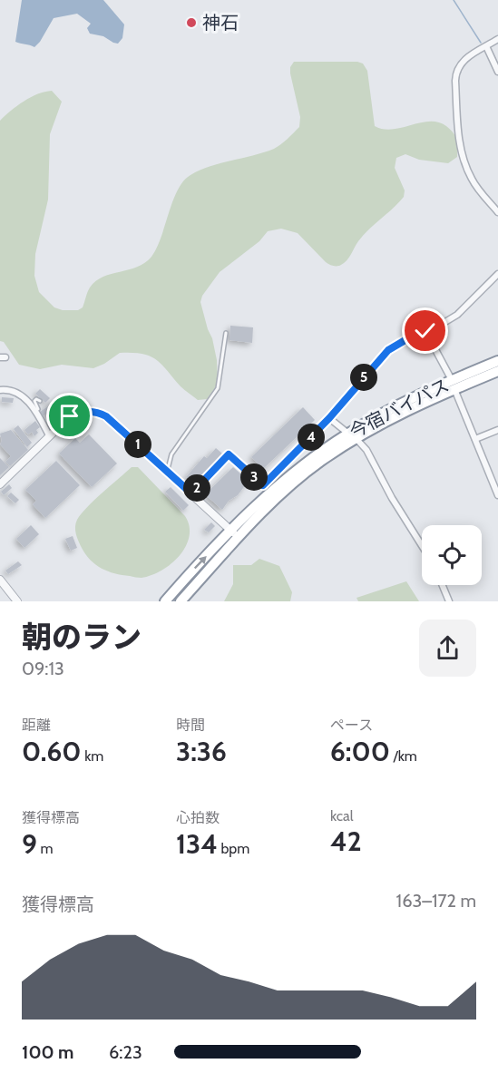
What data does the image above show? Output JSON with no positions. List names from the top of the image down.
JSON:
{
  "streets": {
    "highway": ["今宿バイパス"]
  },
  "places": ["神石"],
  "page": {
    "pins": [
      "5",
      "4",
      "1",
      "3",
      "2"
    ],
    "heading": ["朝のラン", "09:13"],
    "stats": [
      ["距離", "0.60 km"],
      ["時間", "3:36"],
      ["ペース", "6:00 /km"],
      ["獲得標高", "9 m"],
      ["心拍数", "134 bpm"],
      ["kcal", "42"]
    ],
    "chart": ["獲得標高", "163–172 m"],
    "list": [
      {
        "name": "100 m",
        "note": "6:23"
      }
    ]
  }
}
